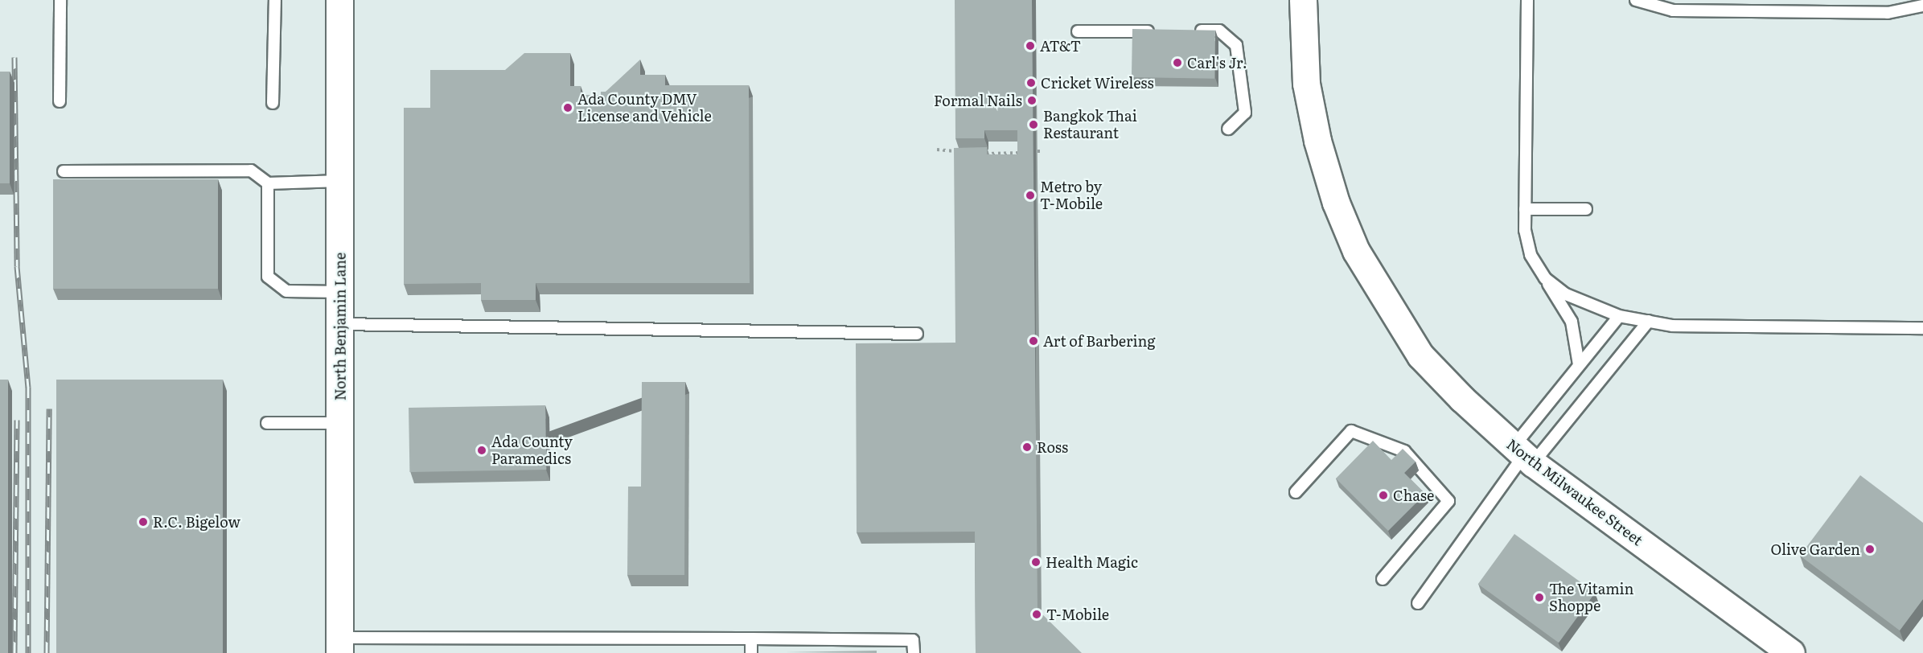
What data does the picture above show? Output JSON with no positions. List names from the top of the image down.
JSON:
{
  "streets": {
    "main road": ["North Benjamin Lane", "North Milwaukee Street"]
  },
  "places": [
    "AT&T",
    "Carl's Jr.",
    "Cricket Wireless",
    "Formal Nails",
    "Ada County DMV License and Vehicle",
    "Bangkok Thai Restaurant",
    "Metro by T-Mobile",
    "Art of Barbering",
    "Ross",
    "Ada County Paramedics",
    "Chase",
    "R.C. Bigelow",
    "Olive Garden",
    "Health Magic",
    "The Vitamin Shoppe",
    "T-Mobile"
  ]
}
